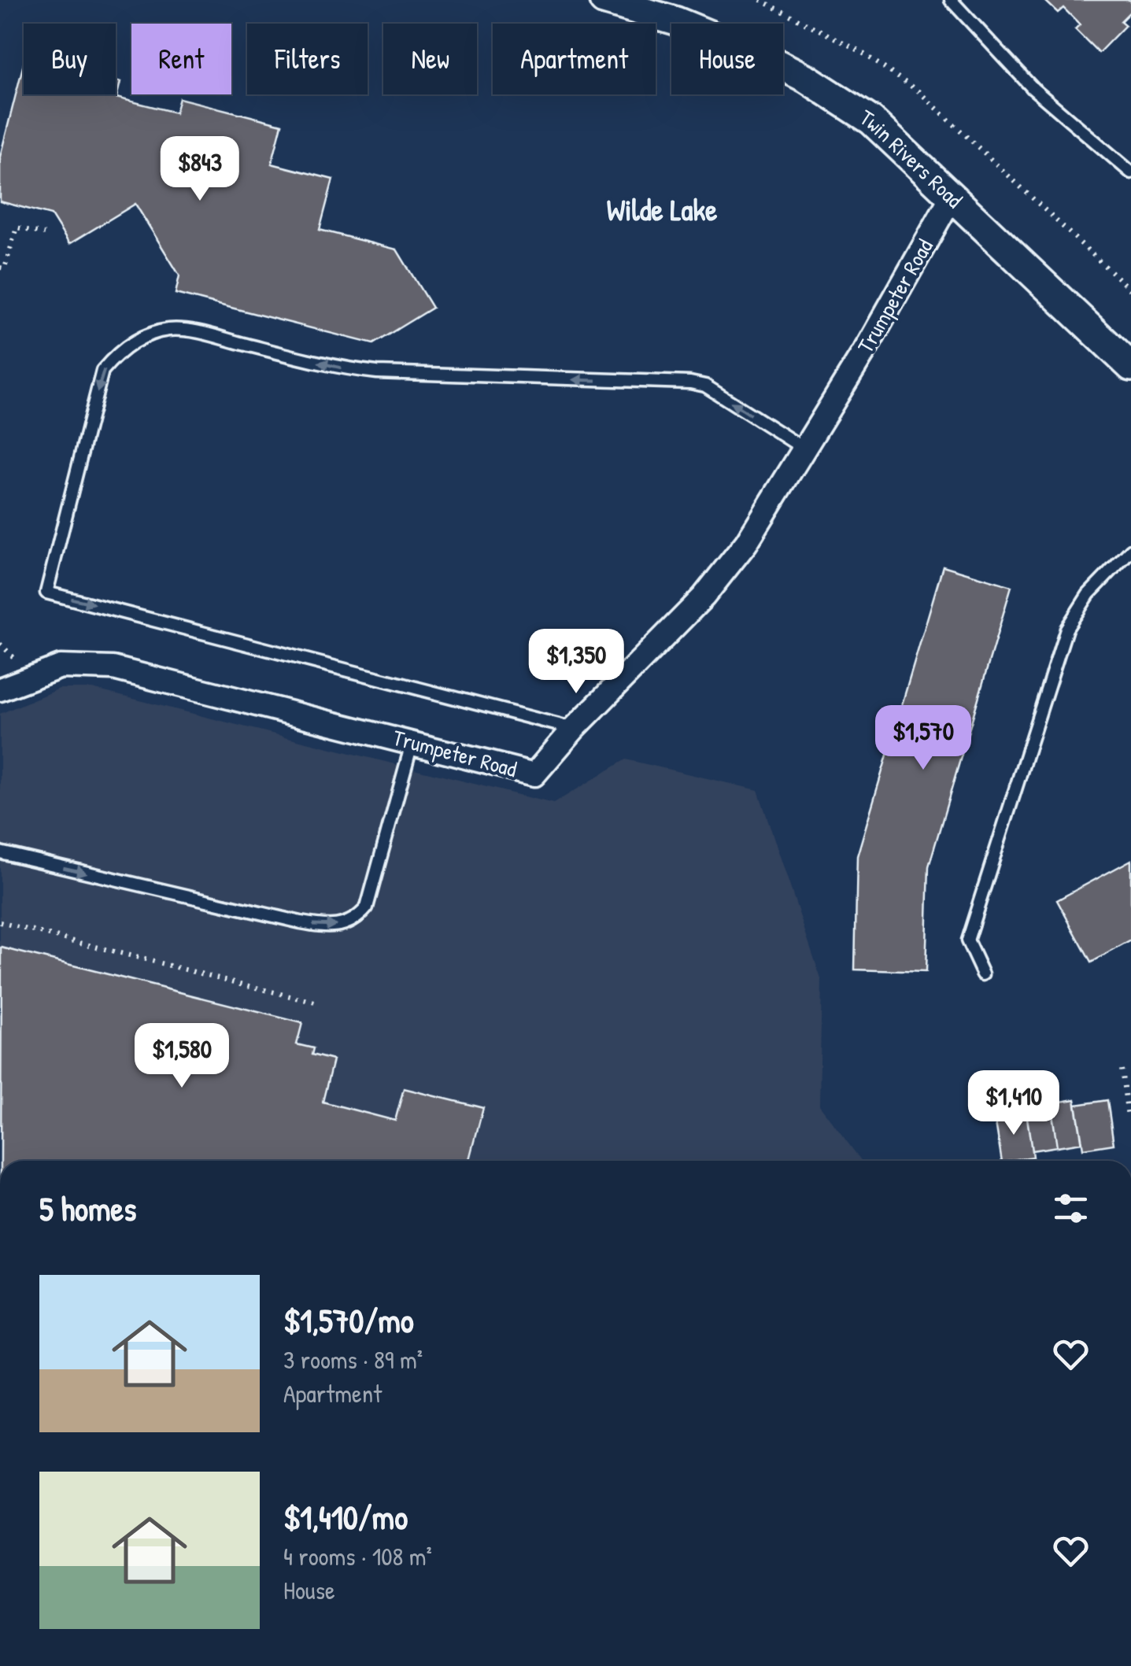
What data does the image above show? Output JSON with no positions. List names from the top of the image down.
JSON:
{
  "streets": {
    "street": ["Twin Rivers Road", "Trumpeter Road"]
  },
  "crossings": [
    ["Twin Rivers Road", "Trumpeter Road"]
  ],
  "districts": ["Wilde Lake"],
  "page": {
    "chip": [
      "Buy",
      "Rent",
      "Filters",
      "New",
      "Apartment",
      "House"
    ],
    "price": [
      "$843",
      "$1,350",
      "$1,570",
      "$1,580",
      "$1,410"
    ],
    "heading": "5 homes",
    "list": [
      {
        "name": "$1,570/mo",
        "note": "3 rooms · 89 m² · Apartment"
      },
      {
        "name": "$1,410/mo",
        "note": "4 rooms · 108 m² · House"
      }
    ]
  }
}
